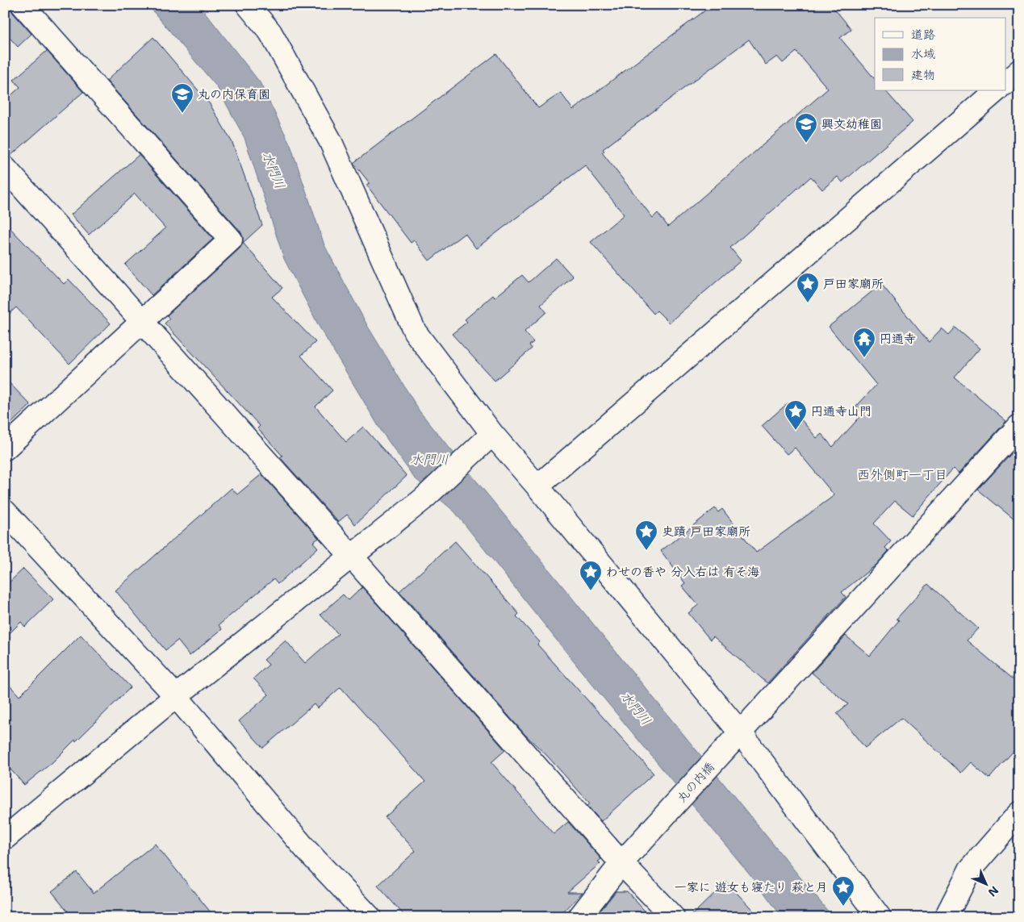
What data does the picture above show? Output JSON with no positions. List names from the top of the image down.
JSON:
{
  "streets": {
    "street": ["丸の内橋"]
  },
  "districts": ["西外側町一丁目"],
  "water": ["水門川"],
  "places": {
    "school or university": ["丸の内保育園", "興文幼稚園"],
    "place": [
      "戸田家廟所",
      "円通寺山門",
      "史蹟 戸田家廟所",
      "わせの香や 分入右は 有そ海",
      "一家に 遊女も寝たり 萩と月"
    ],
    "temple": ["円通寺"]
  },
  "legend": ["道路", "水域", "建物"],
  "north": "bottom right"
}
